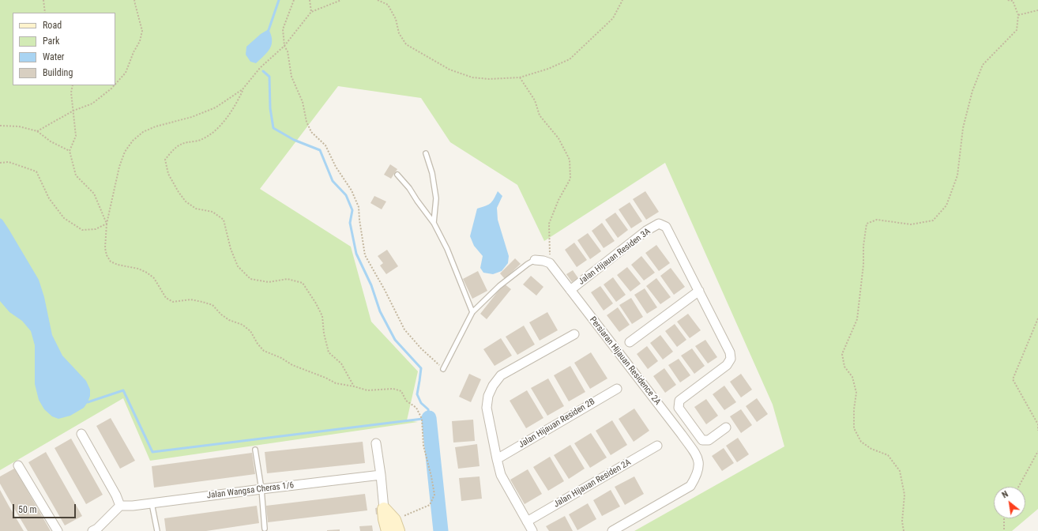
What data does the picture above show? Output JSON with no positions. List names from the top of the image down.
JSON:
{
  "streets": {
    "street": [
      "Jalan Hijauan Residen 3A",
      "Persiaran Hijauan Residence 2A",
      "Jalan Hijauan Residen 2B",
      "Jalan Hijauan Residen 2A",
      "Jalan Wangsa Cheras 1/6"
    ]
  },
  "crossings": [
    ["Jalan Hijauan Residen 3A", "Persiaran Hijauan Residence 2A"]
  ],
  "legend": [
    "Road",
    "Park",
    "Water",
    "Building"
  ],
  "scale_bar": "50 m",
  "north": "top left"
}
